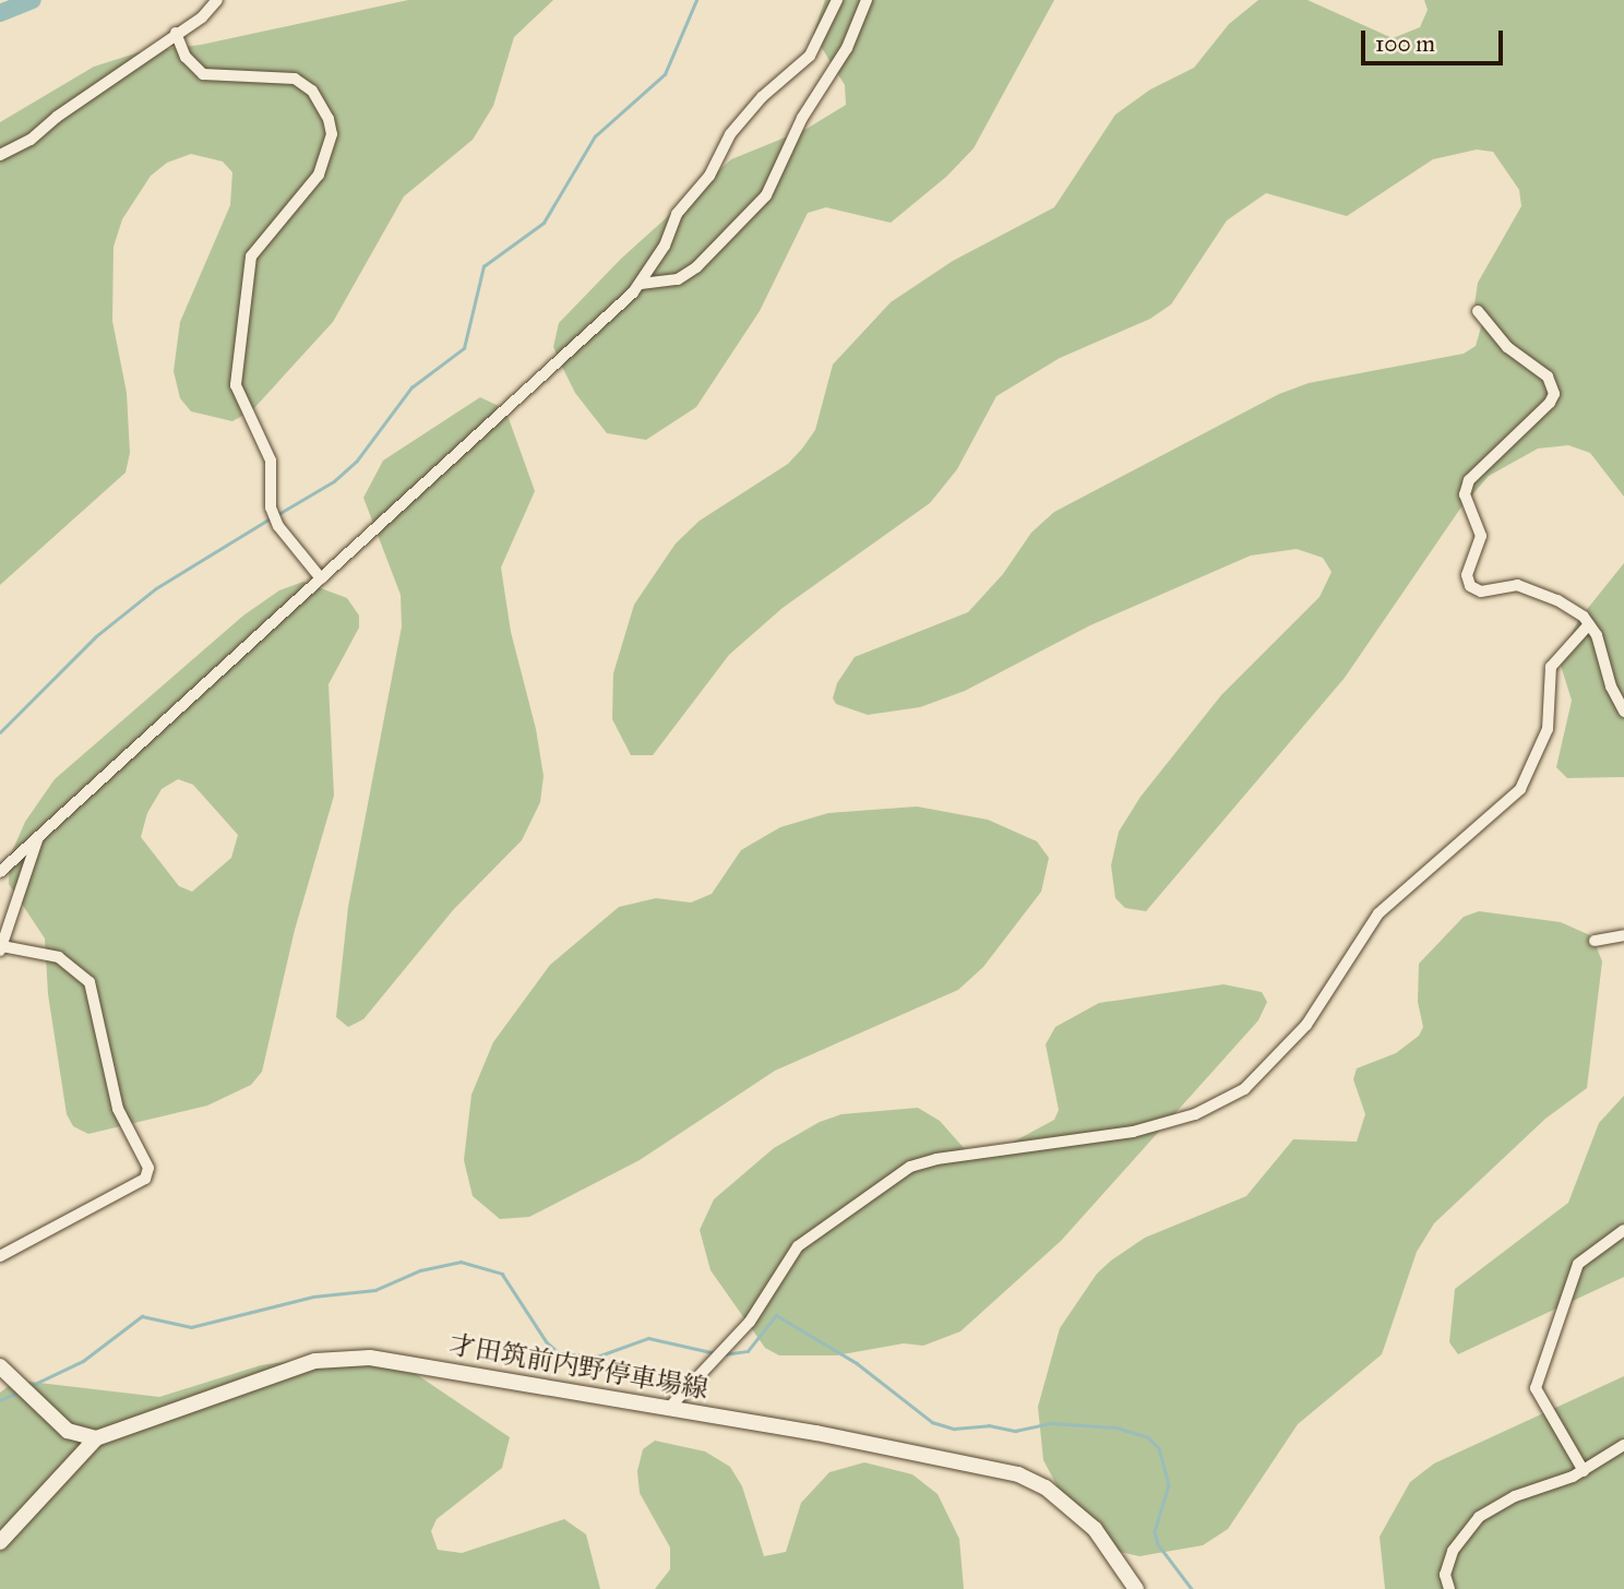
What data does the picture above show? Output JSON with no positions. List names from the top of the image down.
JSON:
{
  "streets": {
    "main road": ["才田筑前内野停車場線"]
  },
  "scale_bar": "100 m"
}
